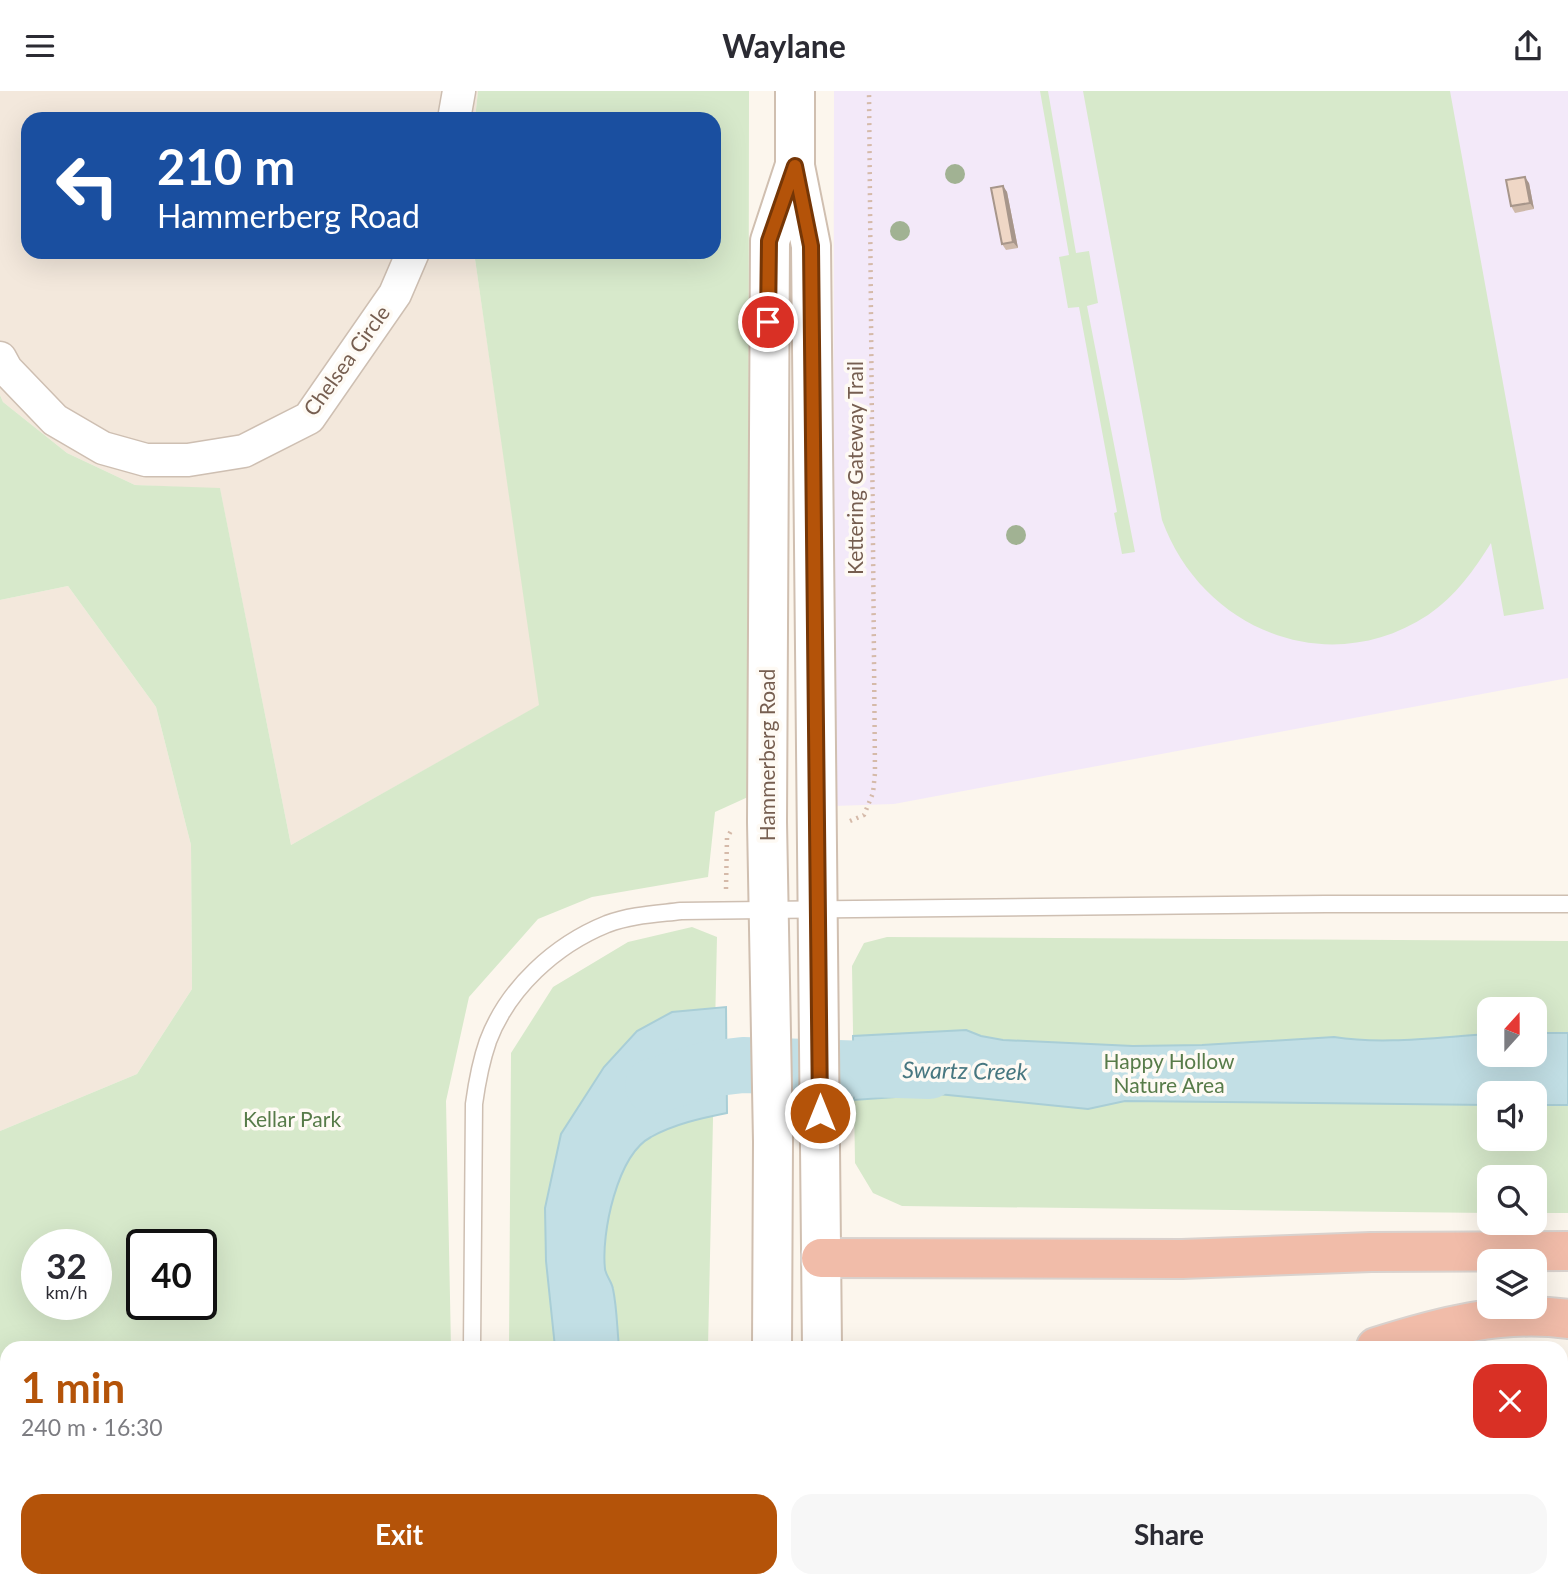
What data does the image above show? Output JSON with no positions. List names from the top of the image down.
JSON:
{
  "streets": {
    "street": ["Chelsea Circle", "Hammerberg Road"],
    "path": ["Kettering Gateway Trail"]
  },
  "water": ["Swartz Creek"],
  "parks": ["Happy Hollow Nature Area", "Kellar Park"],
  "north": "top",
  "page": {
    "header": "Waylane",
    "turn": ["210 m", "Hammerberg Road"],
    "speed": "32 km/h",
    "limit": "40",
    "heading": ["1 min", "240 m · 16:30"],
    "buttons": ["Exit", "Share"]
  }
}
